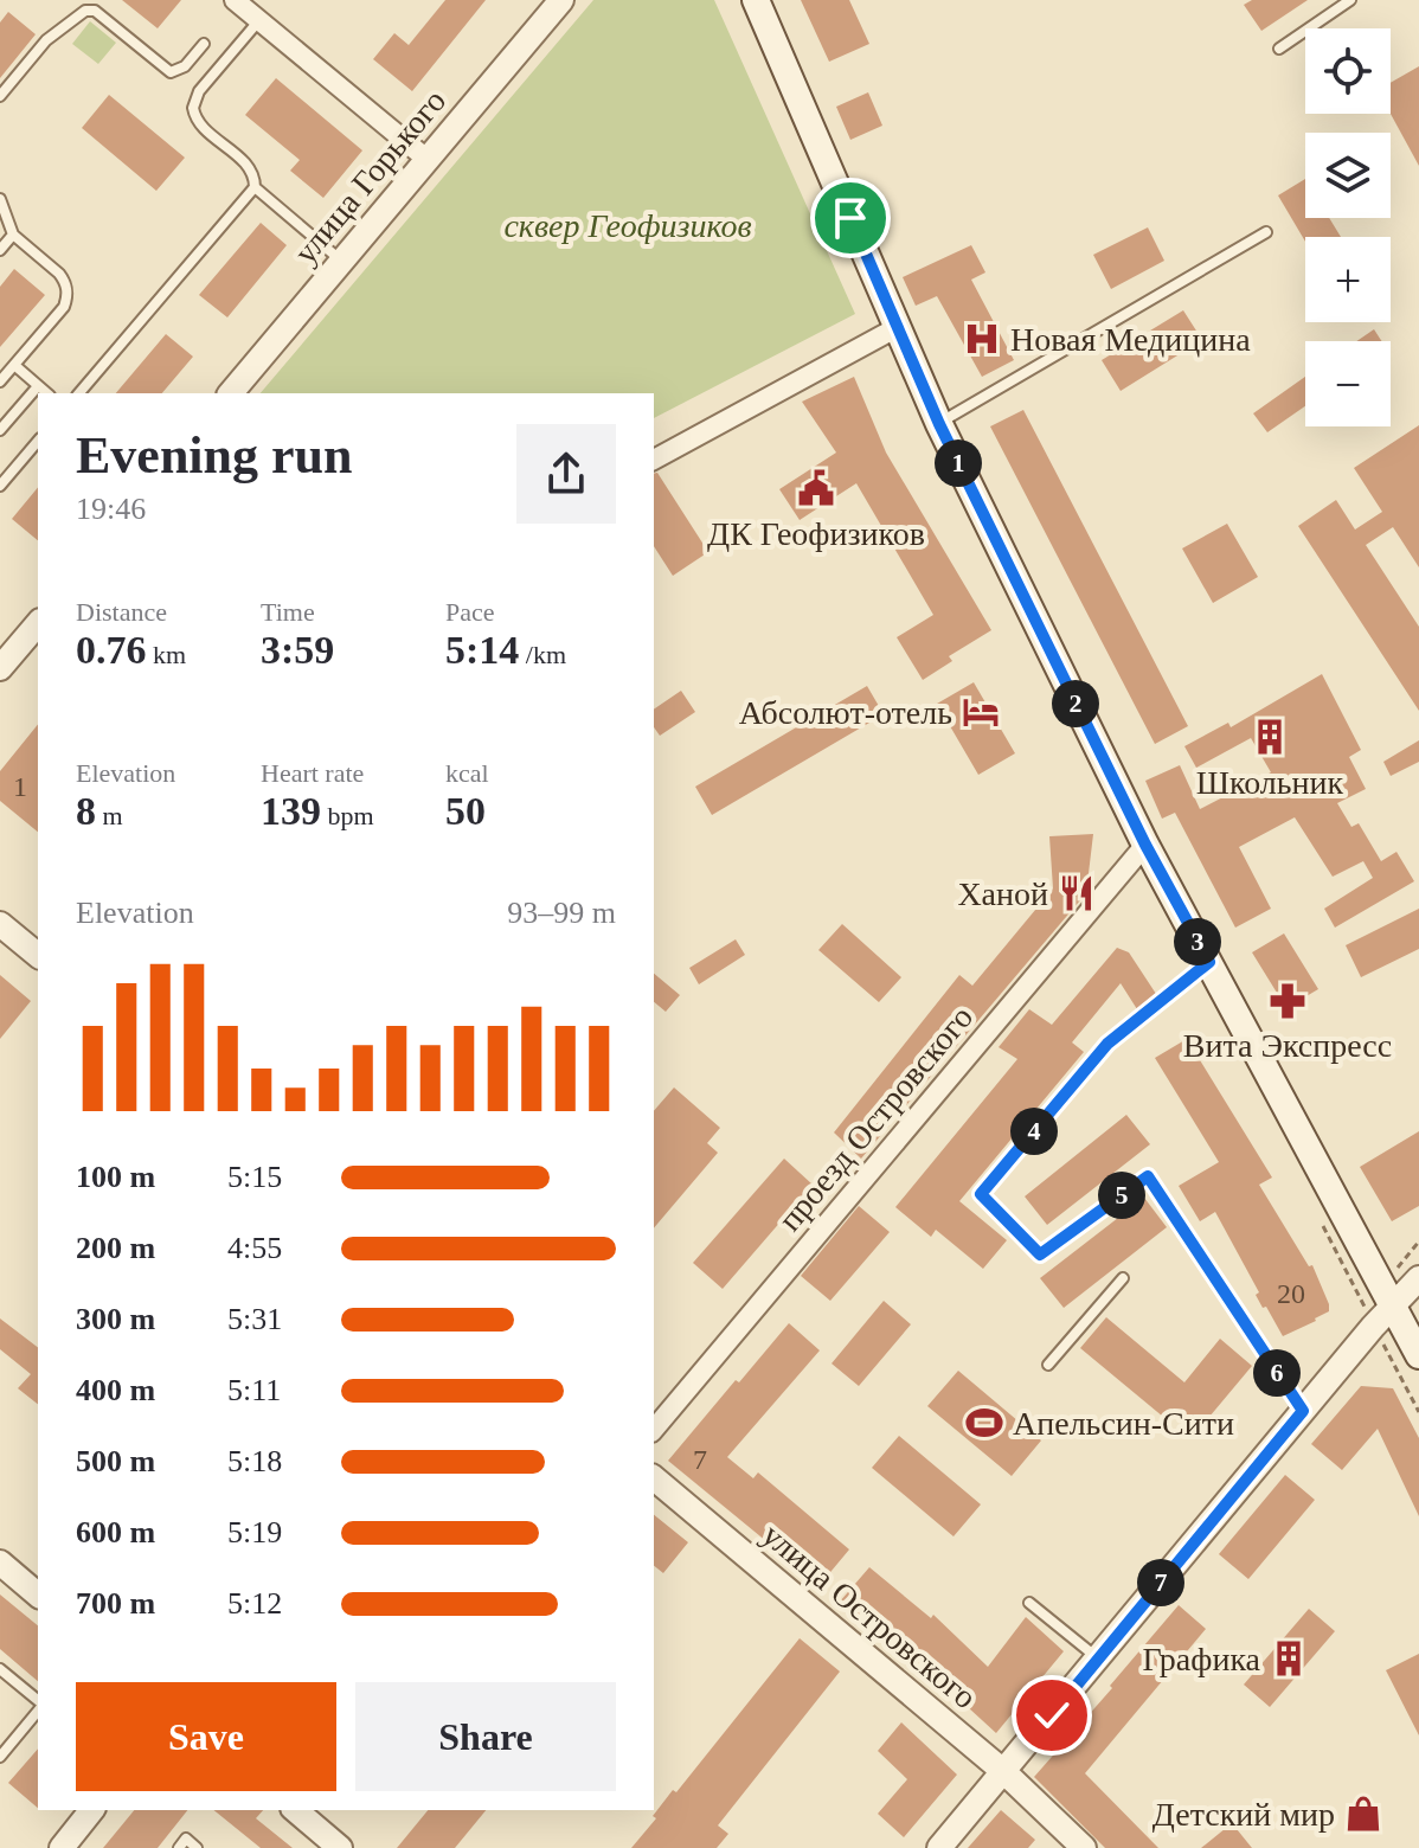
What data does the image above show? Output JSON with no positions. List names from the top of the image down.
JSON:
{
  "streets": {
    "street": ["улица Горького", "проезд Островского", "улица Островского"]
  },
  "parks": ["cквер Геофизиков"],
  "places": {
    "hospital": ["Новая Медицина"],
    "public building": ["ДК Геофизиков"],
    "hotel": ["Абсолют-отель"],
    "building": ["Школьник", "Графика"],
    "restaurant": ["Ханой"],
    "pharmacy": ["Вита Экспресс"],
    "sports": ["Апельсин-Сити"],
    "shop": ["Детский мир"]
  },
  "house_numbers": ["1", "20", "7"],
  "page": {
    "map_buttons": ["+", "−"],
    "heading": ["Evening run", "19:46"],
    "pins": [
      "1",
      "2",
      "3",
      "4",
      "5",
      "6",
      "7"
    ],
    "stats": [
      ["Distance", "0.76 km"],
      ["Time", "3:59"],
      ["Pace", "5:14 /km"],
      ["Elevation", "8 m"],
      ["Heart rate", "139 bpm"],
      ["kcal", "50"]
    ],
    "chart": ["Elevation", "93–99 m"],
    "list": [
      {
        "name": "100 m",
        "note": "5:15"
      },
      {
        "name": "200 m",
        "note": "4:55"
      },
      {
        "name": "300 m",
        "note": "5:31"
      },
      {
        "name": "400 m",
        "note": "5:11"
      },
      {
        "name": "500 m",
        "note": "5:18"
      },
      {
        "name": "600 m",
        "note": "5:19"
      },
      {
        "name": "700 m",
        "note": "5:12"
      }
    ],
    "buttons": ["Save", "Share"]
  }
}
